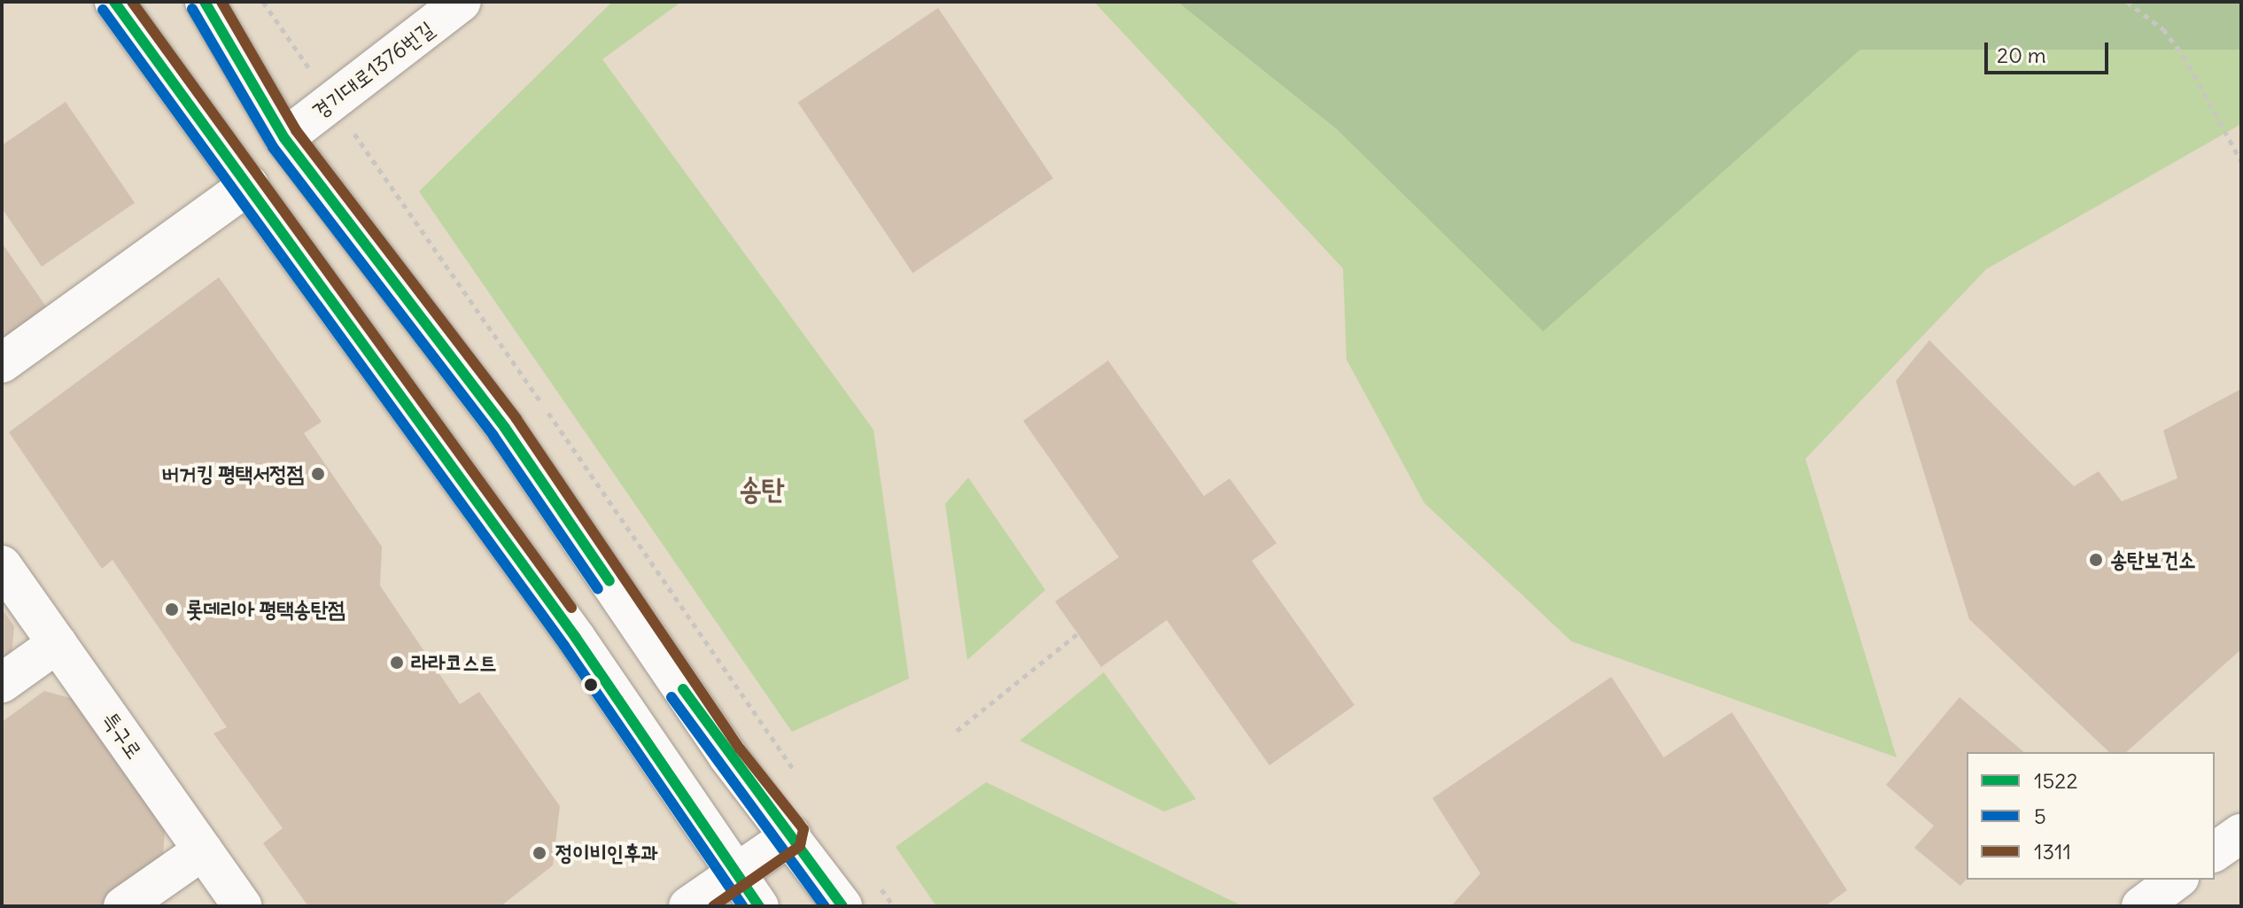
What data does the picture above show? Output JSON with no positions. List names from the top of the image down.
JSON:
{
  "streets": {
    "main road": ["경기대로1376번길", "특구로"]
  },
  "districts": ["송탄"],
  "places": [
    "버거킹 평택서정점",
    "송탄보건소",
    "롯데리아 평택송탄점",
    "라라코스트",
    "정이비인후과"
  ],
  "lines": ["transit line 1522", "transit line 1311", "transit line 5"],
  "legend": ["1522", "5", "1311"],
  "scale_bar": "20 m"
}
